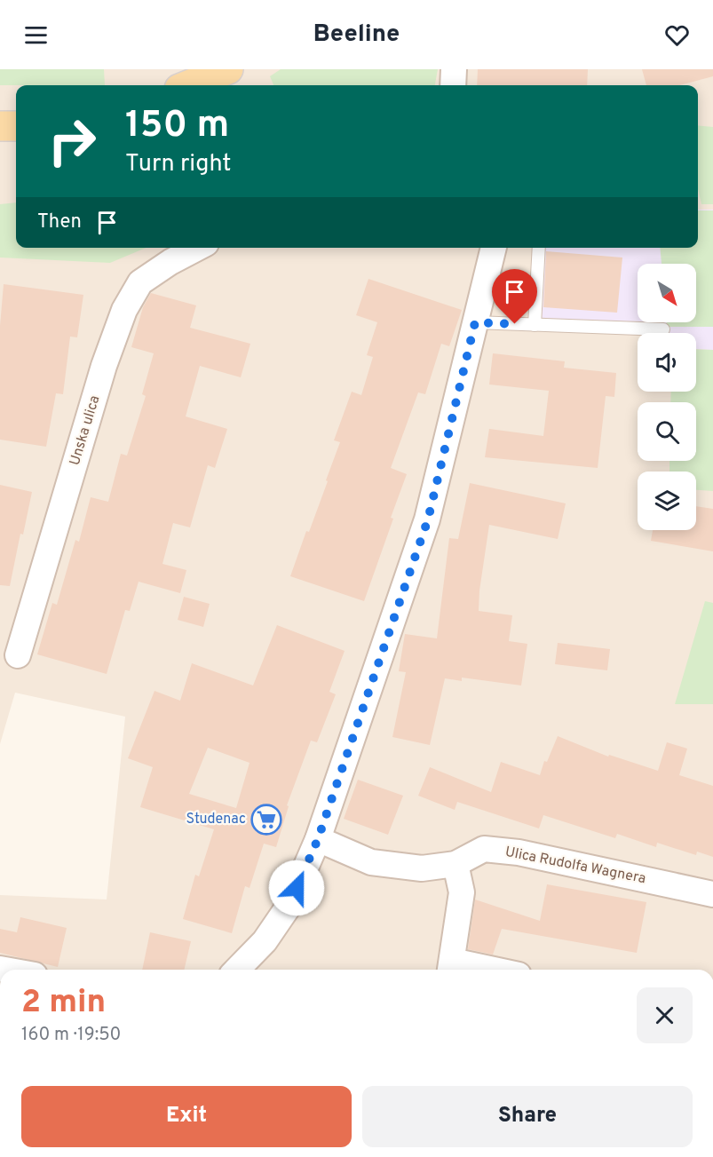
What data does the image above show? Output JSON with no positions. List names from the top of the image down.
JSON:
{
  "streets": {
    "street": ["Unska ulica", "Ulica Rudolfa Wagnera"]
  },
  "places": {
    "supermarket": ["Studenac"]
  },
  "north": "bottom right",
  "page": {
    "header": "Beeline",
    "turn": ["150 m", "Turn right"],
    "then": "Then",
    "heading": ["2 min", "160 m · 19:50"],
    "buttons": ["Exit", "Share"]
  }
}
